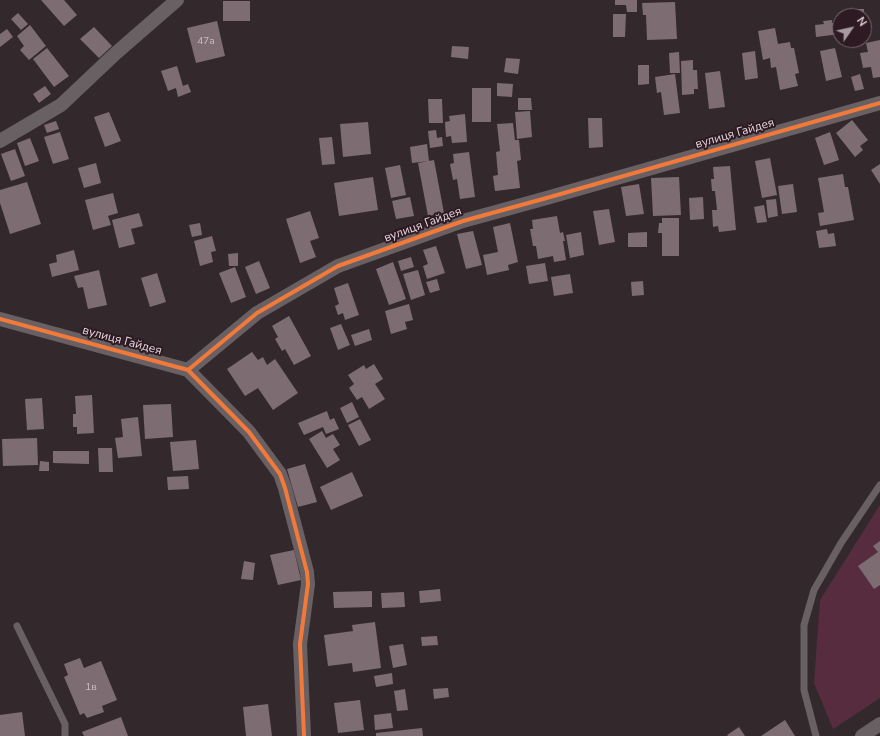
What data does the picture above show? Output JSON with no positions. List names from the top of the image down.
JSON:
{
  "streets": {
    "street": ["вулиця Гайдея"]
  },
  "house_numbers": ["47а", "1в"],
  "north": "top right"
}
